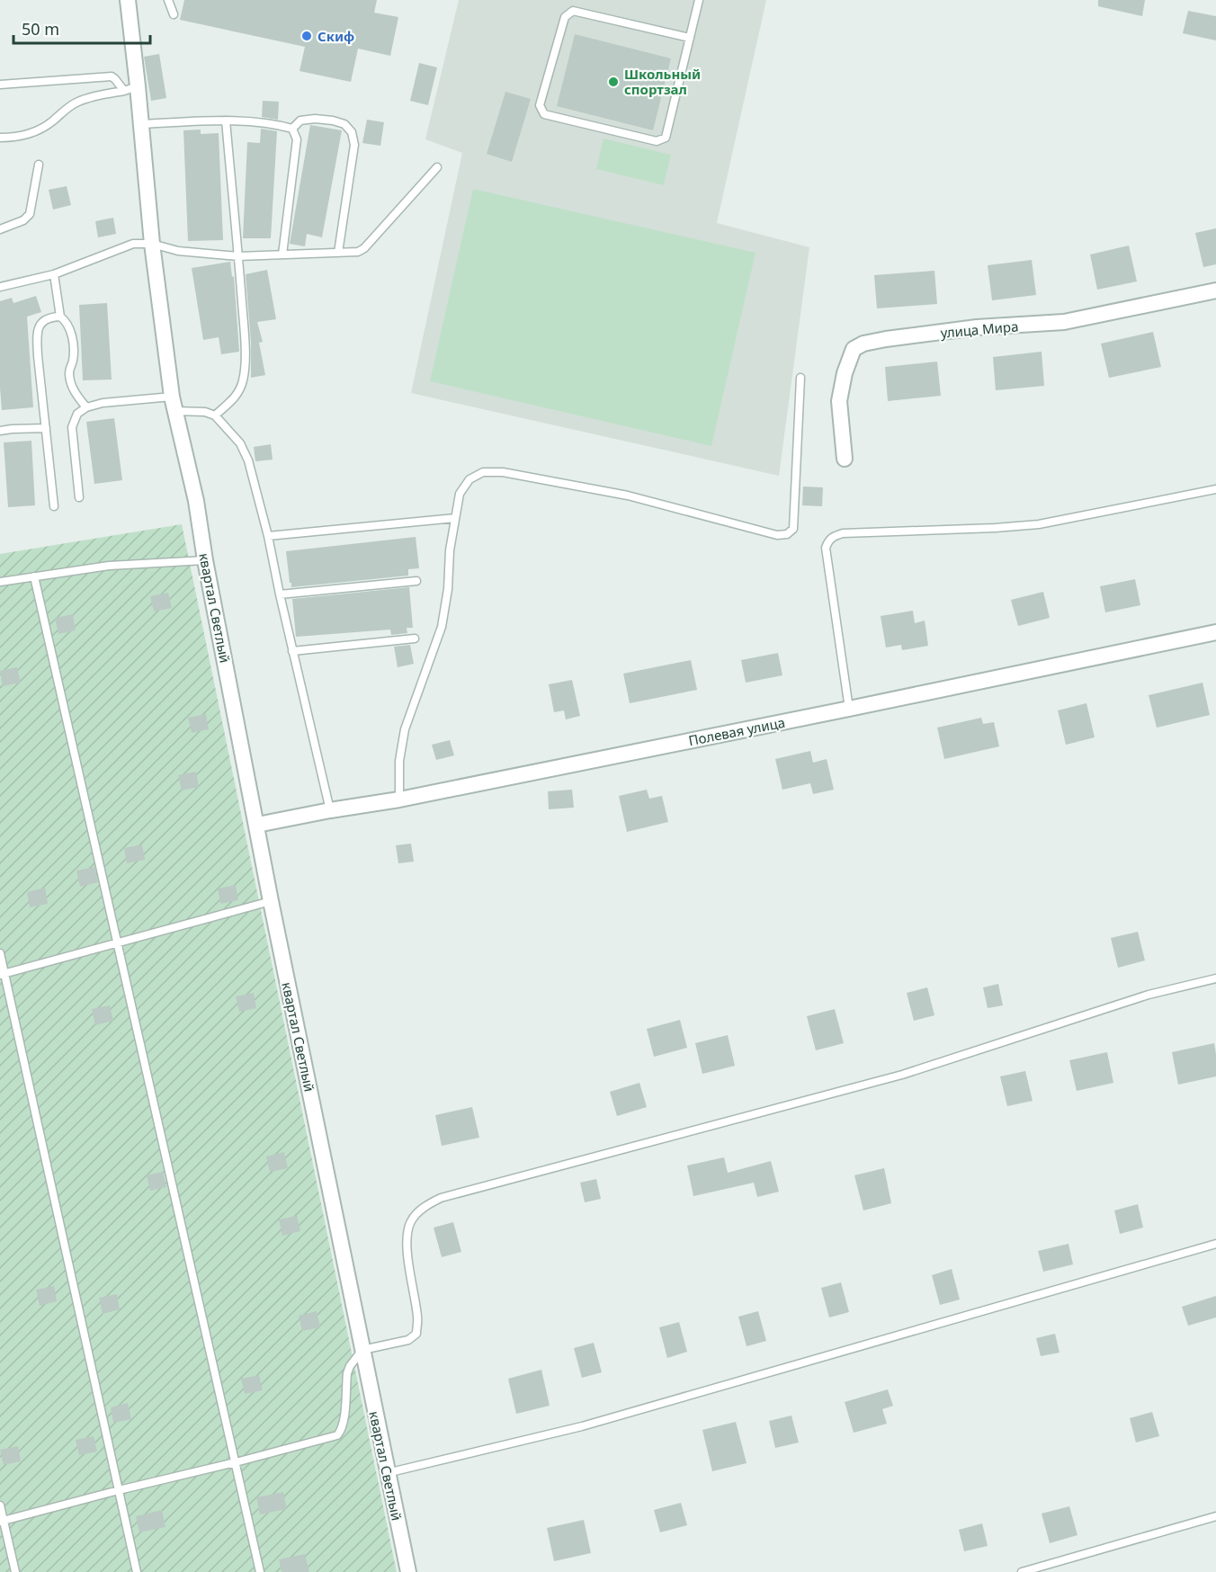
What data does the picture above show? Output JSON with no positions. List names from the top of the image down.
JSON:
{
  "streets": {
    "street": ["улица Мира", "квартал Светлый", "Полевая улица"]
  },
  "crossings": [
    ["квартал Светлый", "Полевая улица"]
  ],
  "places": ["Скиф", "Школьный спортзал"],
  "scale_bar": "50 m"
}
